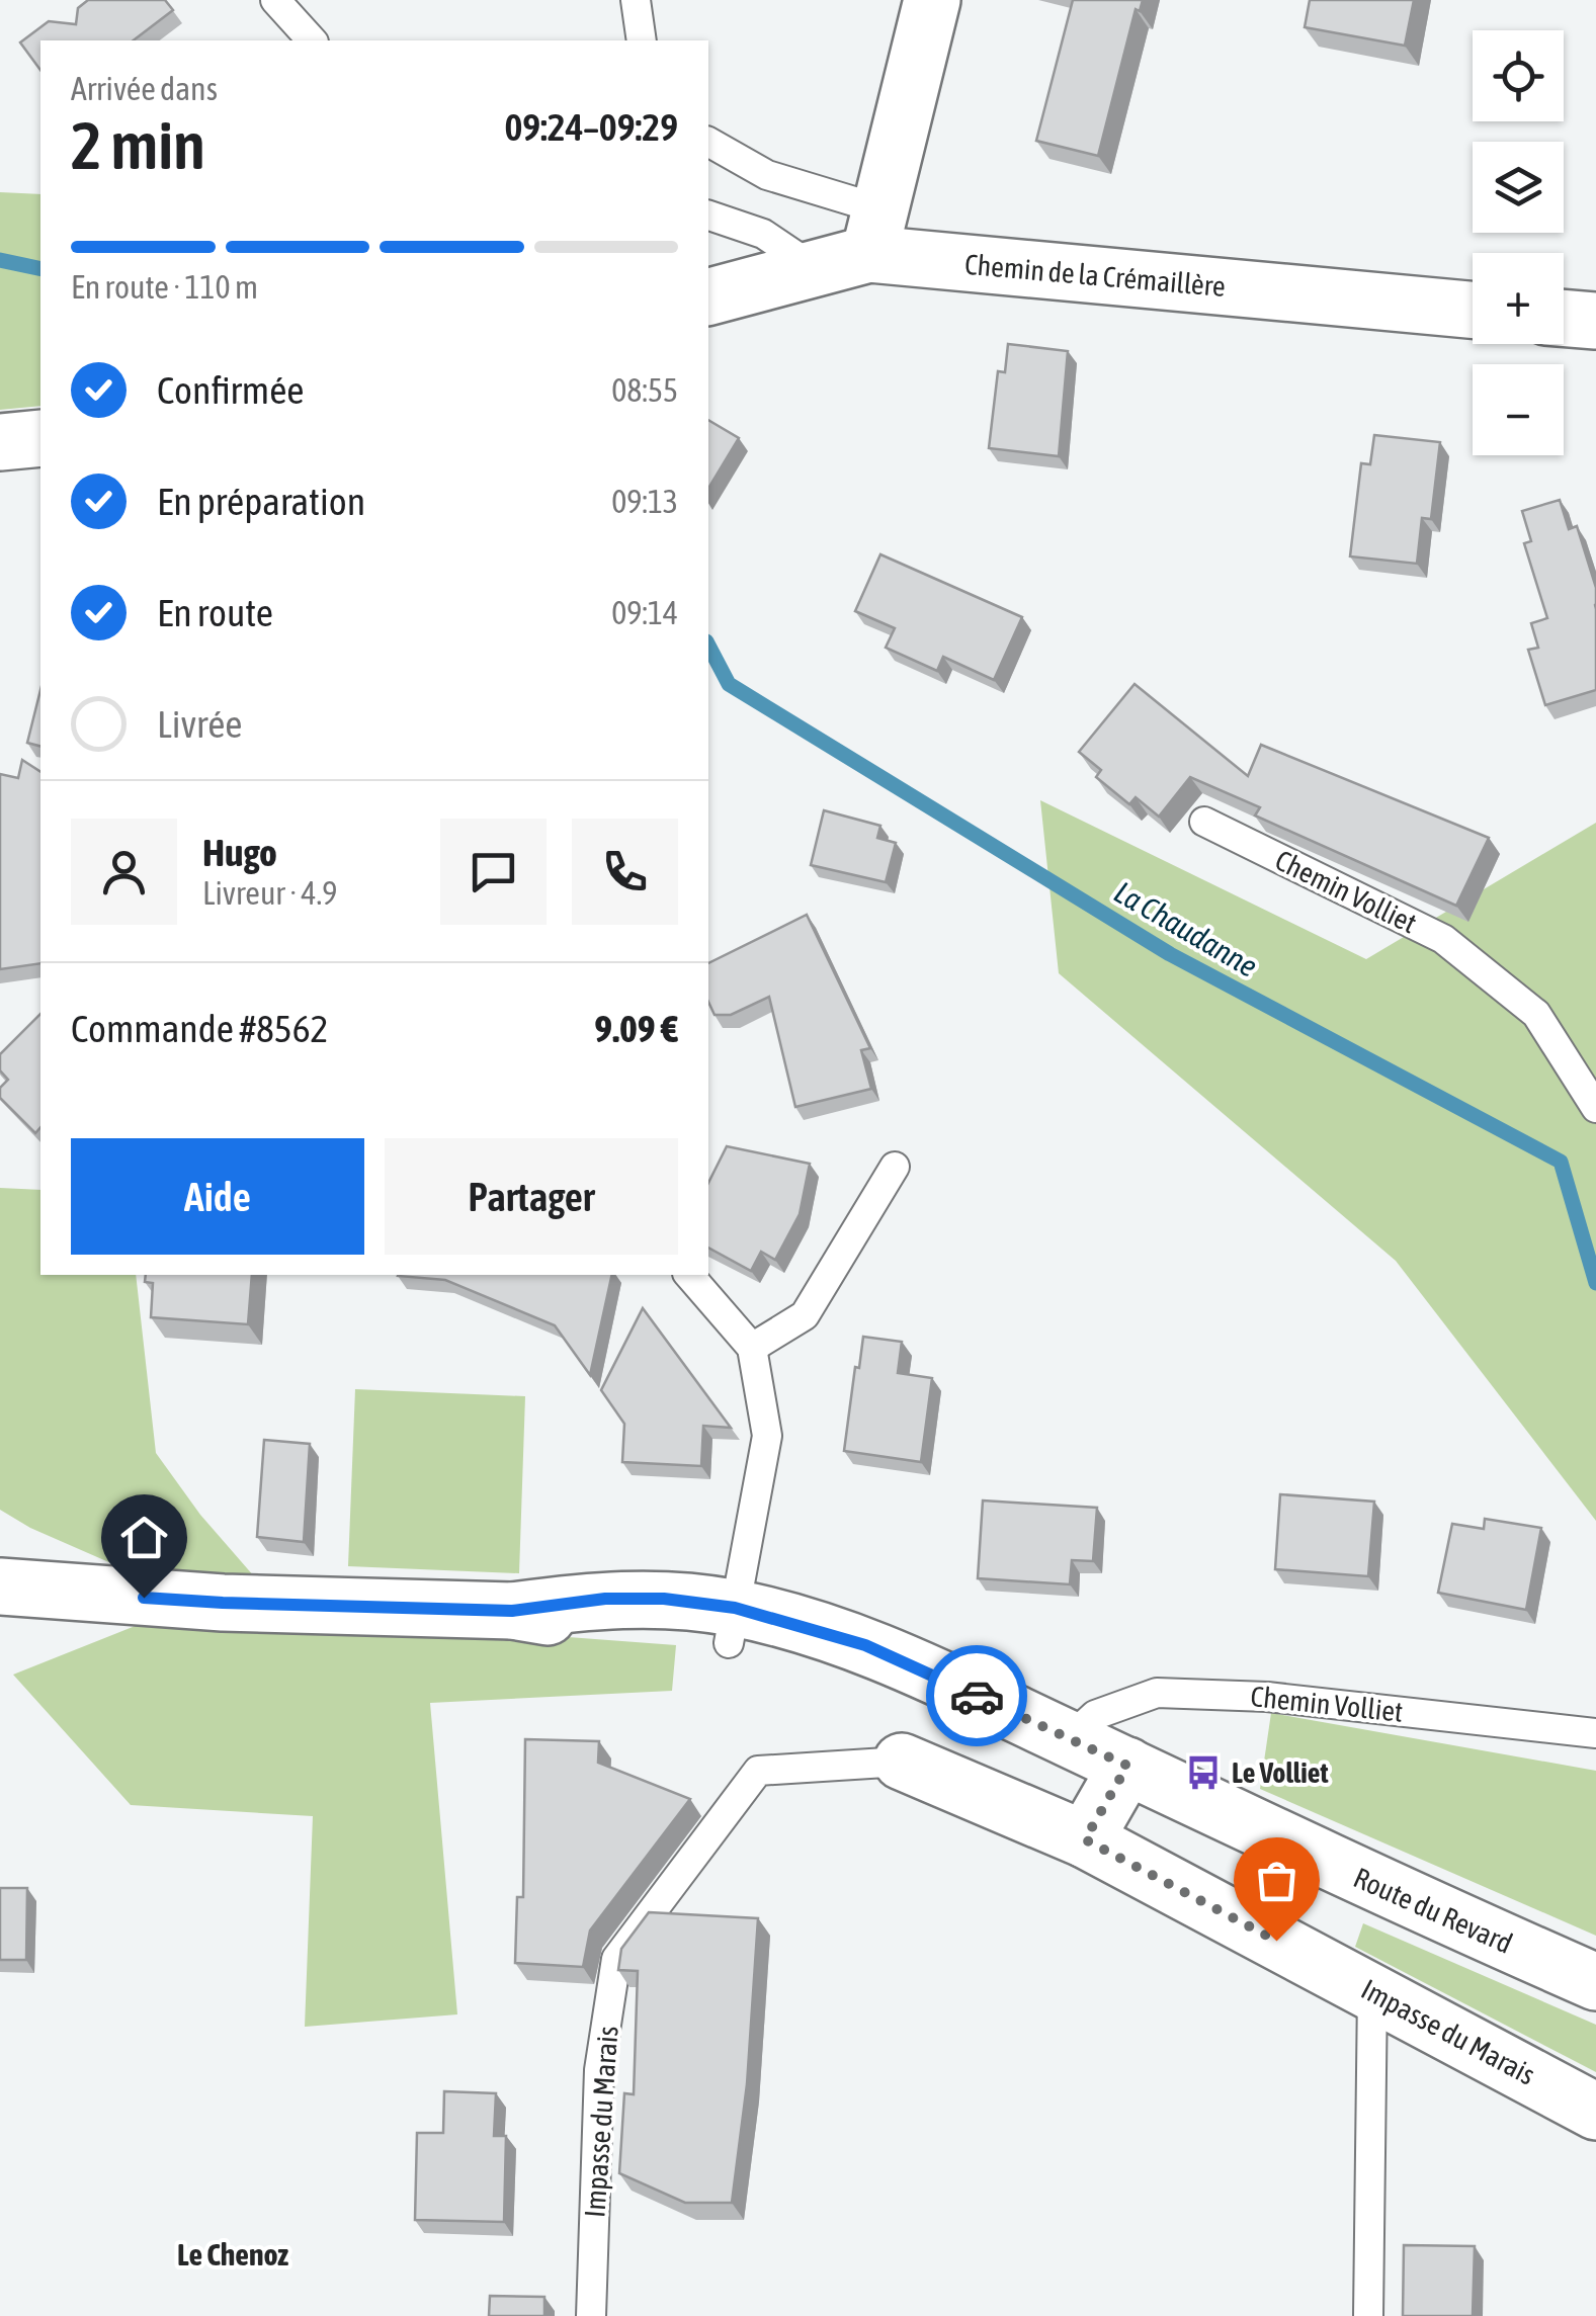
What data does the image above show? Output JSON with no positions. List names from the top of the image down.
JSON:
{
  "streets": {
    "street": ["Chemin de la Crémaillère", "Route du Revard", "Impasse du Marais"],
    "lane": ["Chemin Volliet"]
  },
  "crossings": [
    ["Chemin Volliet", "Route du Revard"]
  ],
  "districts": ["Le Chenoz"],
  "water": ["La Chaudanne"],
  "places": {
    "bus stop": ["Le Volliet"]
  },
  "page": {
    "map_buttons": ["+", "−"],
    "heading": ["2 min", "Arrivée dans", "09:24–09:29"],
    "panel": [
      "Hugo",
      "Livreur · 4.9",
      "Commande #8562",
      "9.09 €"
    ],
    "bar": "En route · 110 m",
    "list": [
      ["Confirmée", "08:55"],
      ["En préparation", "09:13"],
      ["En route", "09:14"],
      "Livrée"
    ],
    "buttons": ["Aide", "Partager"]
  }
}
